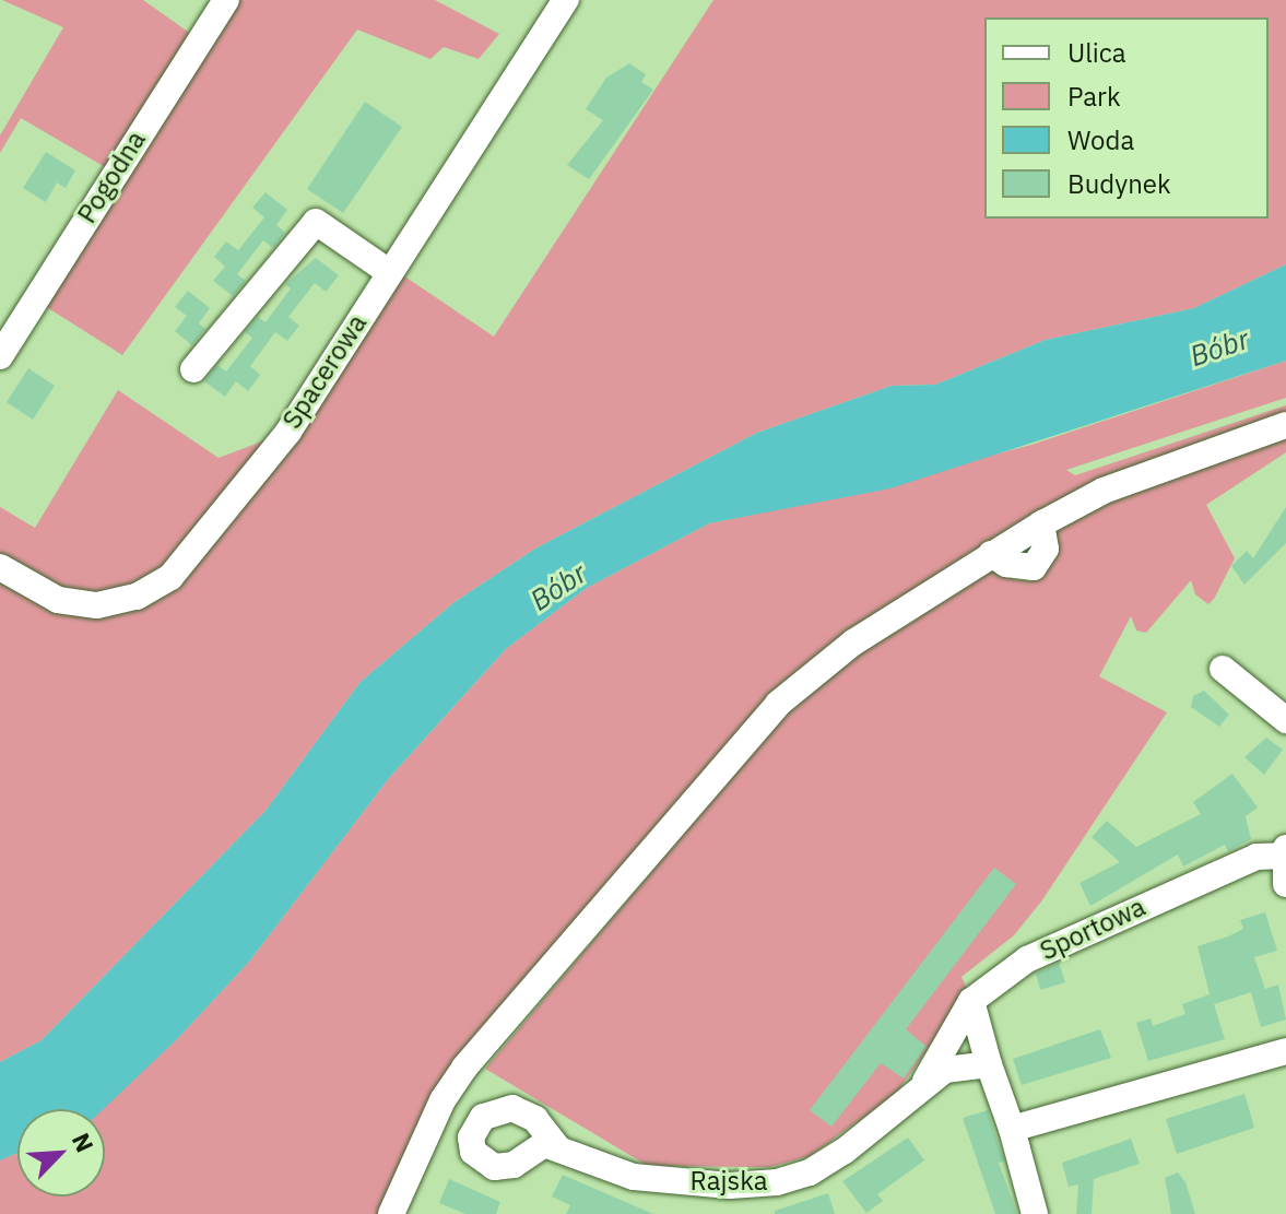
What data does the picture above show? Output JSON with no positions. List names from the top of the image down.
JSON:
{
  "streets": {
    "street": [
      "Pogodna",
      "Spacerowa",
      "Sportowa",
      "Rajska"
    ]
  },
  "crossings": [
    ["Sportowa", "Rajska"]
  ],
  "water": ["Bóbr"],
  "legend": [
    "Ulica",
    "Park",
    "Woda",
    "Budynek"
  ],
  "north": "top right"
}
